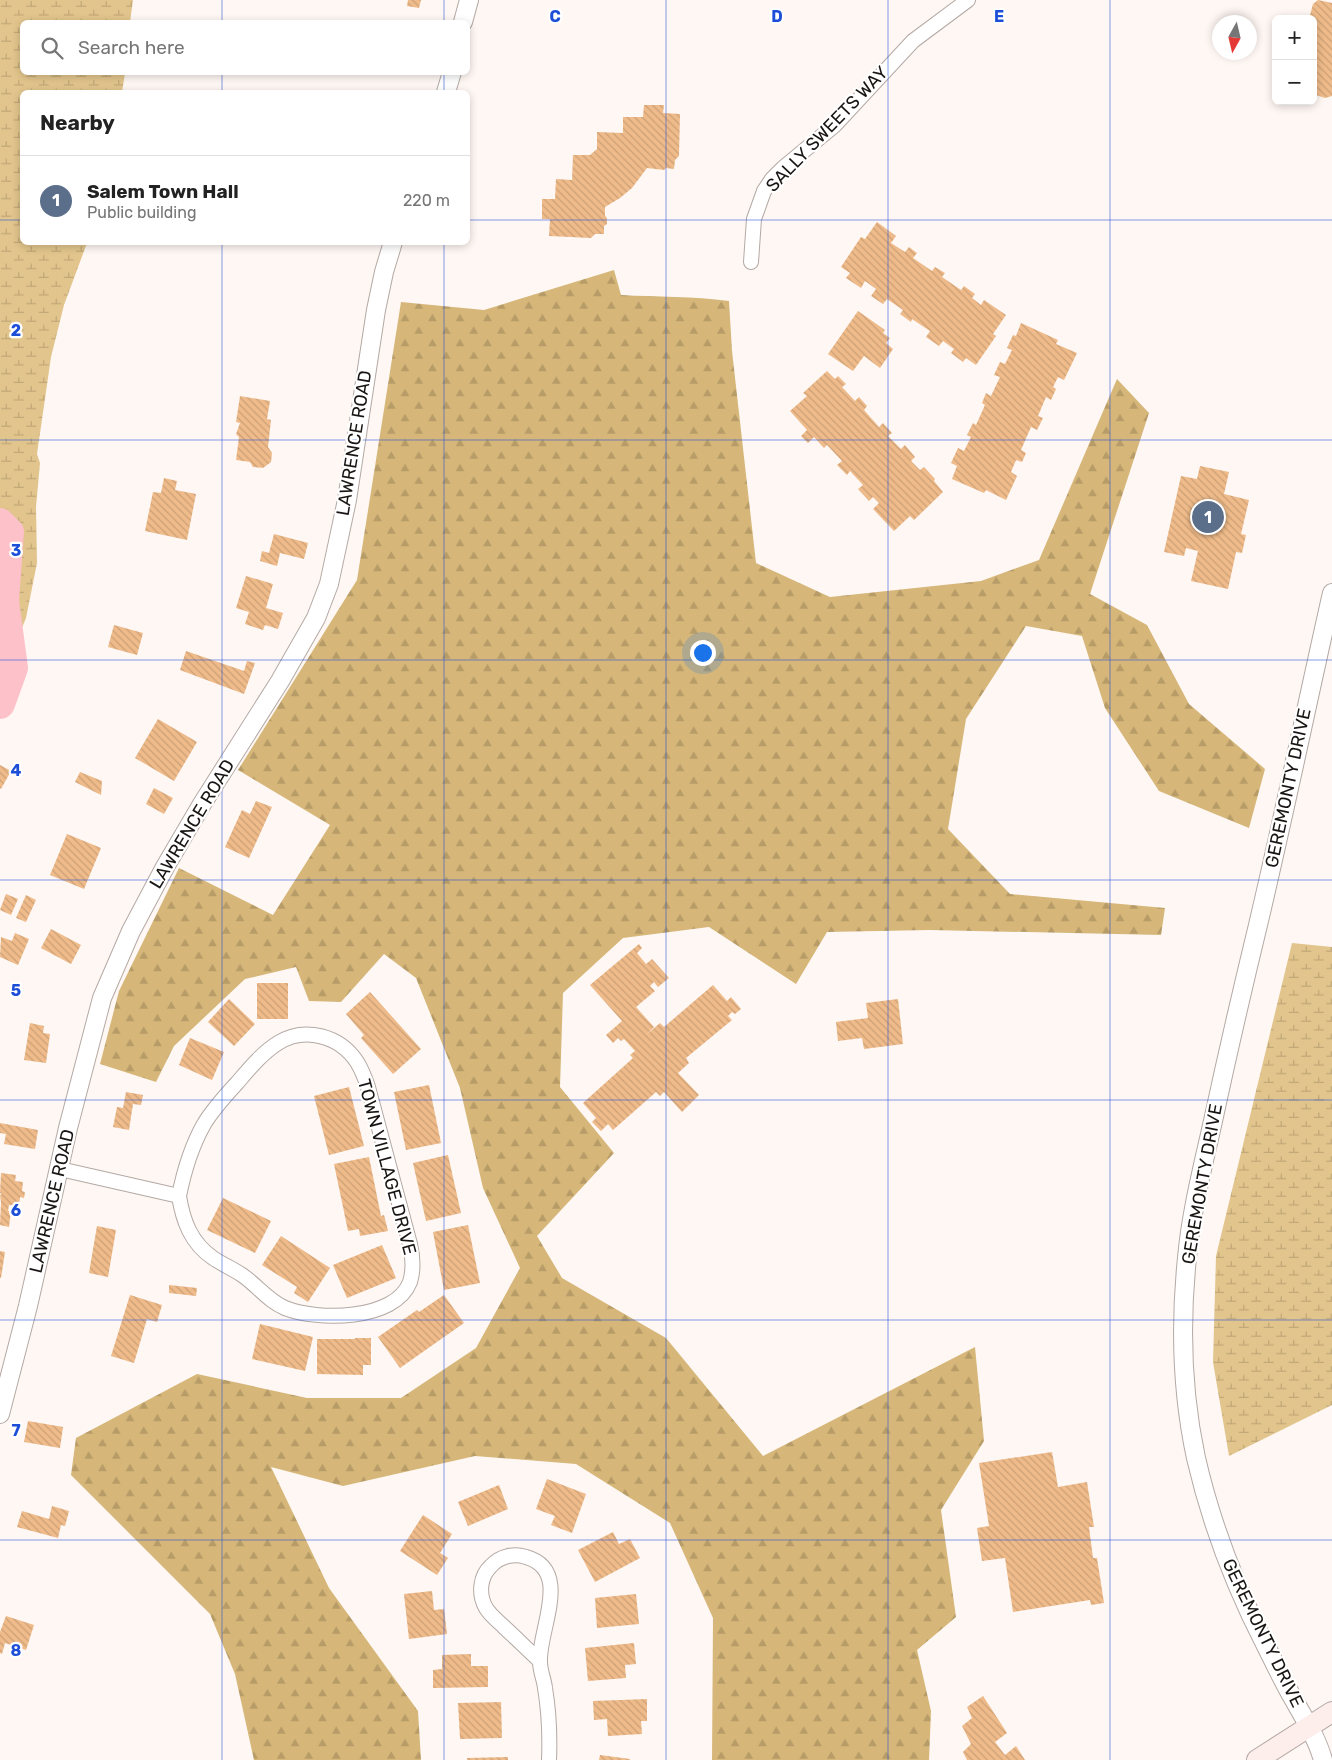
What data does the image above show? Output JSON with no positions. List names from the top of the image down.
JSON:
{
  "streets": {
    "street": [
      "SALLY SWEETS WAY",
      "LAWRENCE ROAD",
      "GEREMONTY DRIVE",
      "TOWN VILLAGE DRIVE"
    ]
  },
  "north": "bottom",
  "page": {
    "map_buttons": ["+", "−"],
    "search": "Search here",
    "heading": "Nearby",
    "list": [
      {
        "mark": "1",
        "name": "Salem Town Hall",
        "note": "Public building",
        "value": "220 m"
      }
    ],
    "pins": "1"
  },
  "grid": {
    "columns": ["C", "D", "E"],
    "rows": [
      "2",
      "3",
      "4",
      "5",
      "6",
      "7",
      "8"
    ]
  }
}
